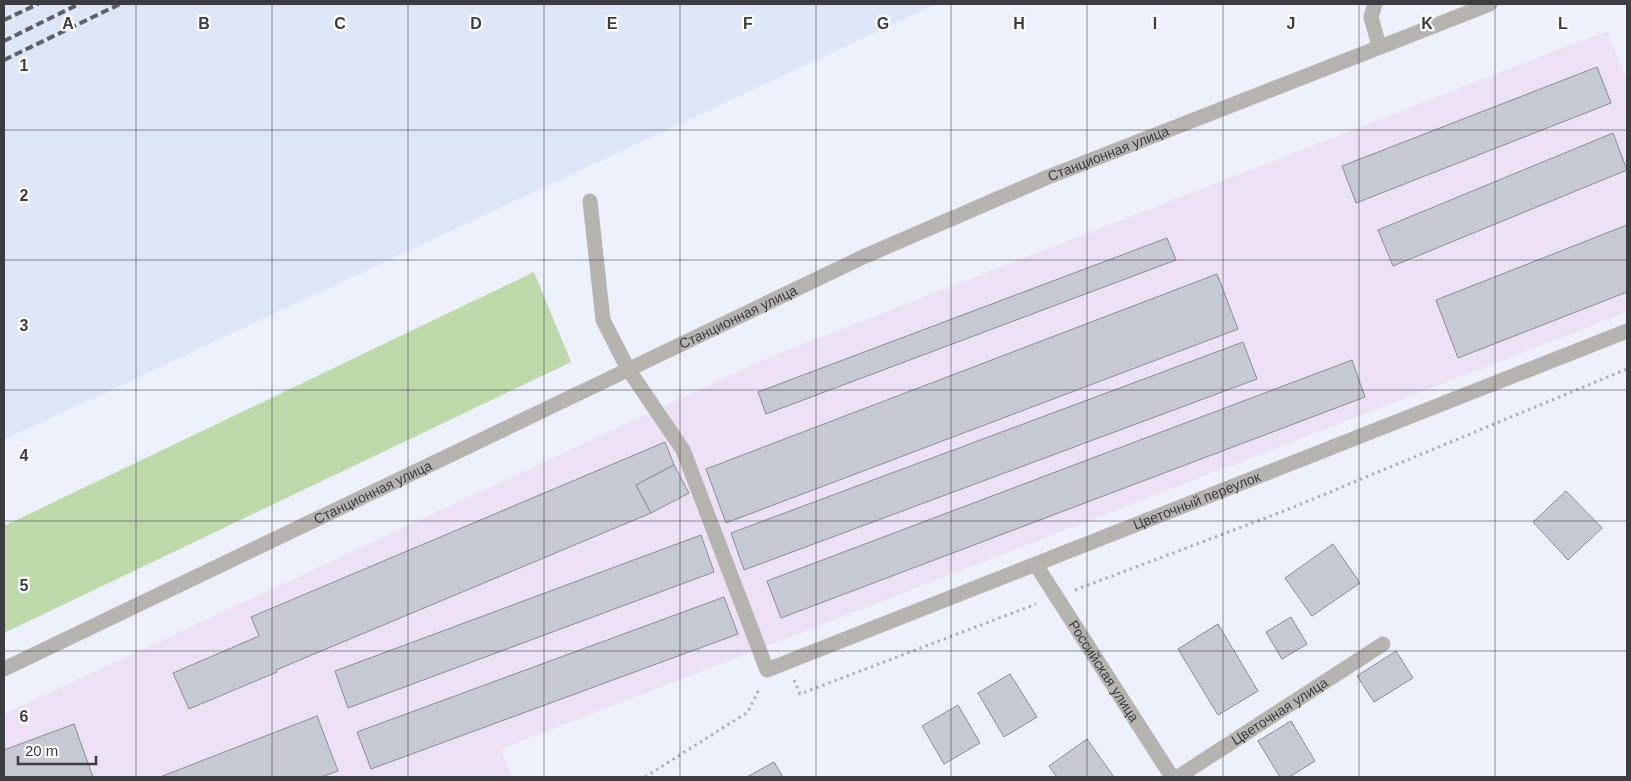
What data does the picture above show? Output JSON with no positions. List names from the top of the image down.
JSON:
{
  "streets": {
    "street": [
      "Станционная улица",
      "Цветочный переулок",
      "Российская улица",
      "Цветочная улица"
    ]
  },
  "crossings": [
    ["Цветочный переулок", "Российская улица"]
  ],
  "scale_bar": "20 m",
  "grid": {
    "columns": [
      "A",
      "B",
      "C",
      "D",
      "E",
      "F",
      "G",
      "H",
      "I",
      "J",
      "K",
      "L"
    ],
    "rows": [
      "1",
      "2",
      "3",
      "4",
      "5",
      "6"
    ]
  }
}
